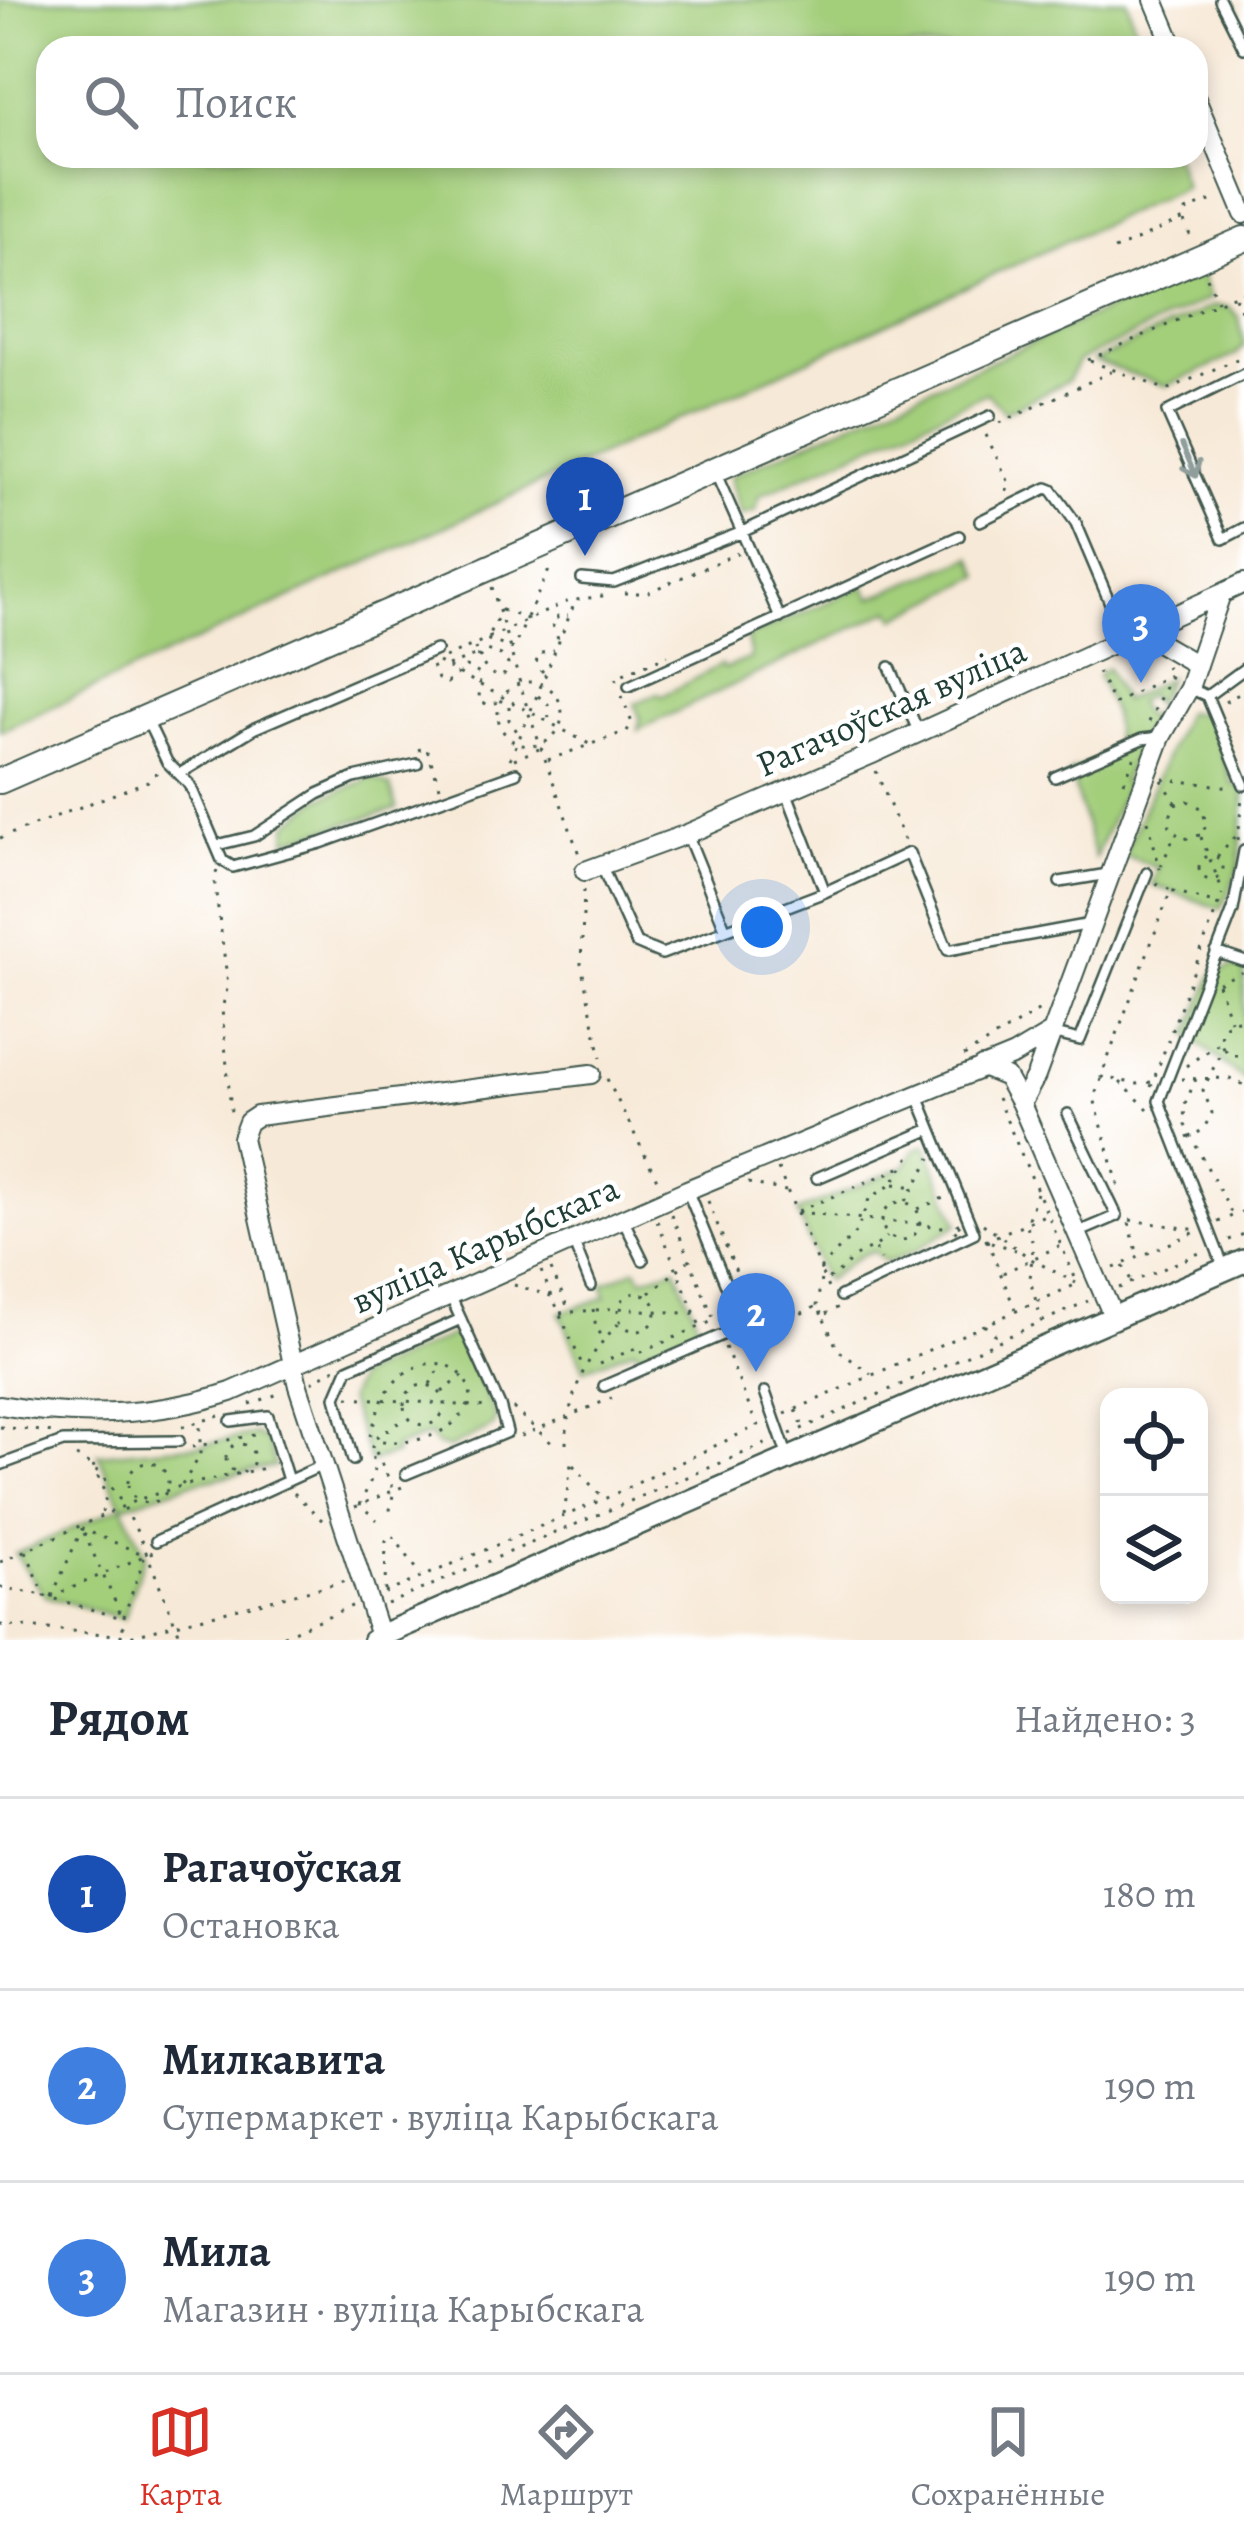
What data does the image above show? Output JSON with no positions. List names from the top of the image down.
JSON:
{
  "streets": {
    "street": ["Рагачоўская вуліца", "вуліца Карыбскага"]
  },
  "page": {
    "search": "Поиск",
    "pins": ["1", "3", "2"],
    "heading": ["Рядом", "Найдено: 3"],
    "list": [
      {
        "mark": "1",
        "name": "Рагачоўская",
        "note": "Остановка",
        "value": "180 m"
      },
      {
        "mark": "2",
        "name": "Милкавита",
        "note": "Супермаркет · вуліца Карыбскага",
        "value": "190 m"
      },
      {
        "mark": "3",
        "name": "Мила",
        "note": "Магазин · вуліца Карыбскага",
        "value": "190 m"
      }
    ],
    "nav": ["Карта", "Маршрут", "Сохранённые"]
  }
}
